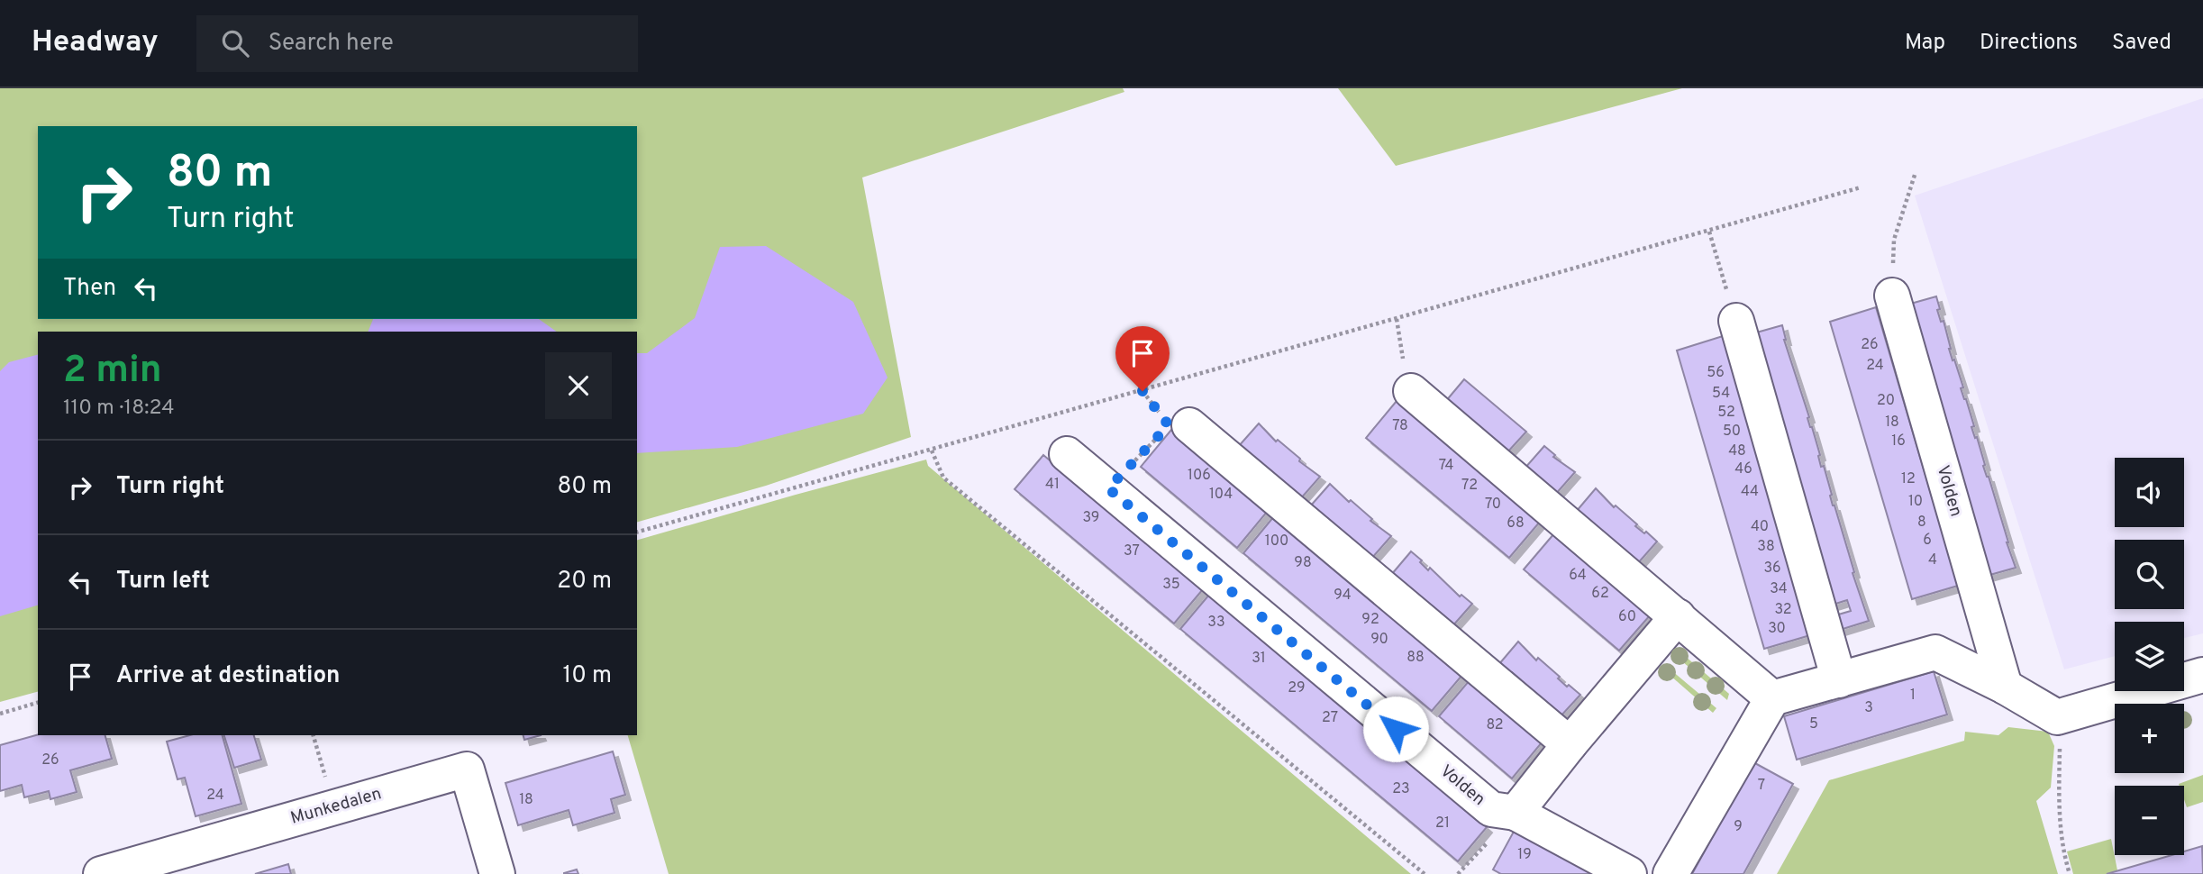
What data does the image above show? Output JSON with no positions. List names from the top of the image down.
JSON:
{
  "streets": {
    "street": ["Volden", "Munkedalen"]
  },
  "house_numbers": [
    "26",
    "24",
    "56",
    "54",
    "20",
    "52",
    "18",
    "78",
    "50",
    "16",
    "48",
    "74",
    "46",
    "106",
    "12",
    "41",
    "72",
    "44",
    "104",
    "10",
    "70",
    "39",
    "8",
    "68",
    "40",
    "6",
    "100",
    "38",
    "37",
    "4",
    "98",
    "36",
    "64",
    "35",
    "34",
    "62",
    "94",
    "32",
    "60",
    "92",
    "33",
    "30",
    "90",
    "88",
    "31",
    "29",
    "1",
    "3",
    "27",
    "5",
    "82",
    "26",
    "7",
    "23",
    "24",
    "18",
    "21",
    "9",
    "19"
  ],
  "page": {
    "header": "Headway",
    "search": "Search here",
    "nav": ["Map", "Directions", "Saved"],
    "turn": ["80 m", "Turn right"],
    "then": "Then",
    "heading": ["2 min", "110 m · 18:24"],
    "list": [
      {
        "name": "Turn right",
        "value": "80 m"
      },
      {
        "name": "Turn left",
        "value": "20 m"
      },
      {
        "name": "Arrive at destination",
        "value": "10 m"
      }
    ],
    "map_buttons": ["+", "−"]
  }
}
